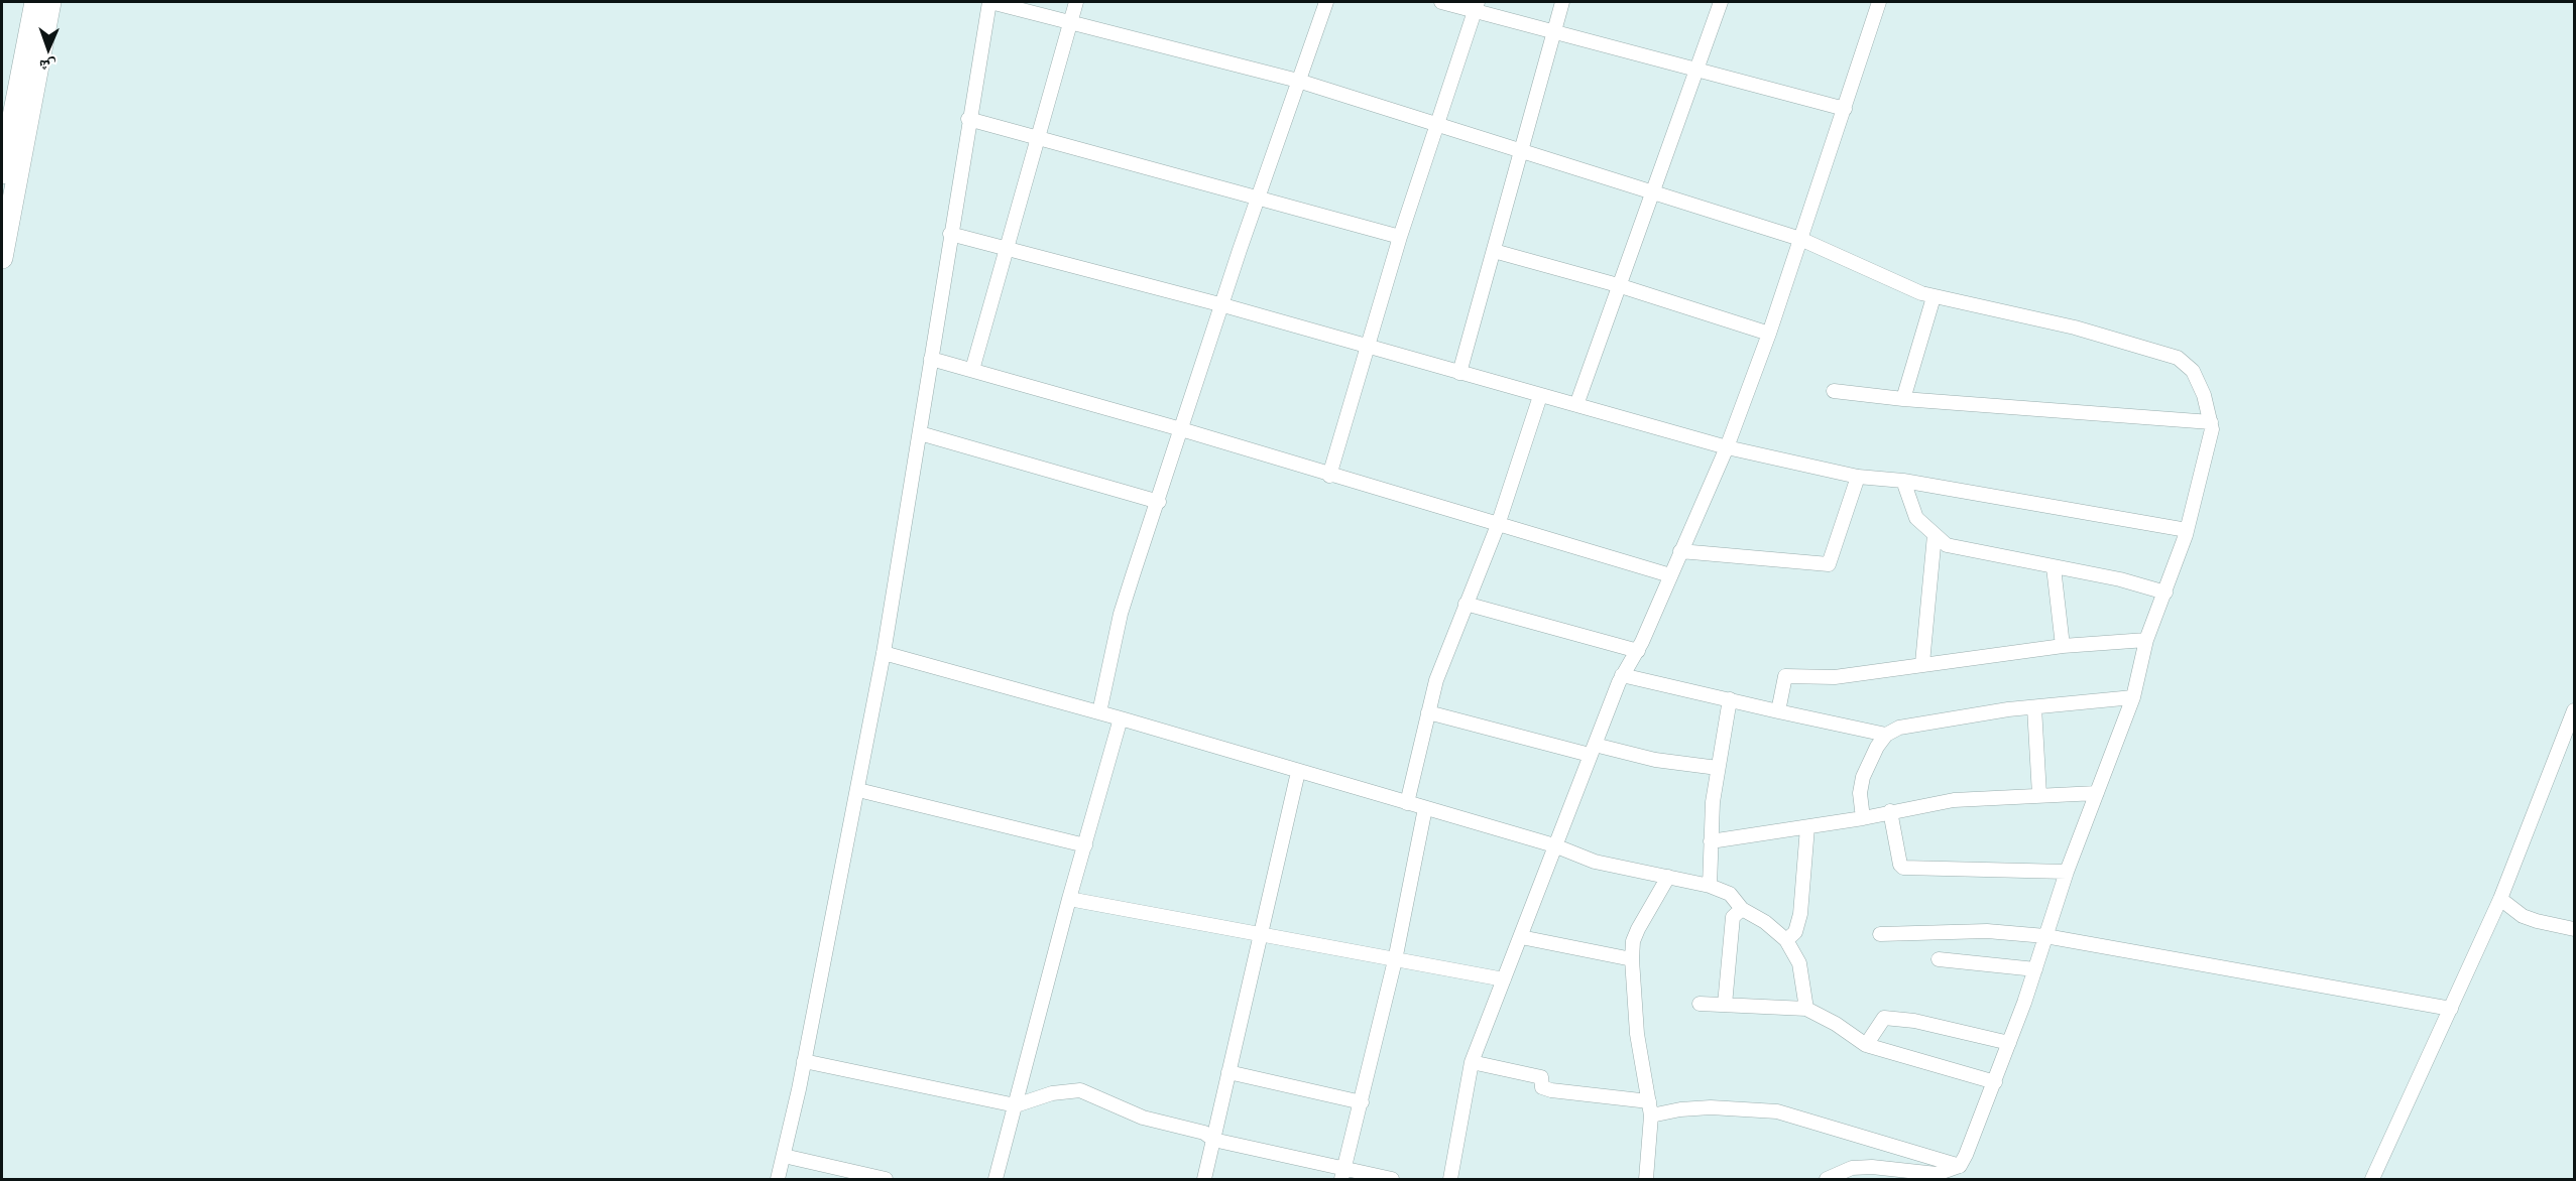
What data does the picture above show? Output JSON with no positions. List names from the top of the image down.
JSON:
{
  "north": "bottom"
}
